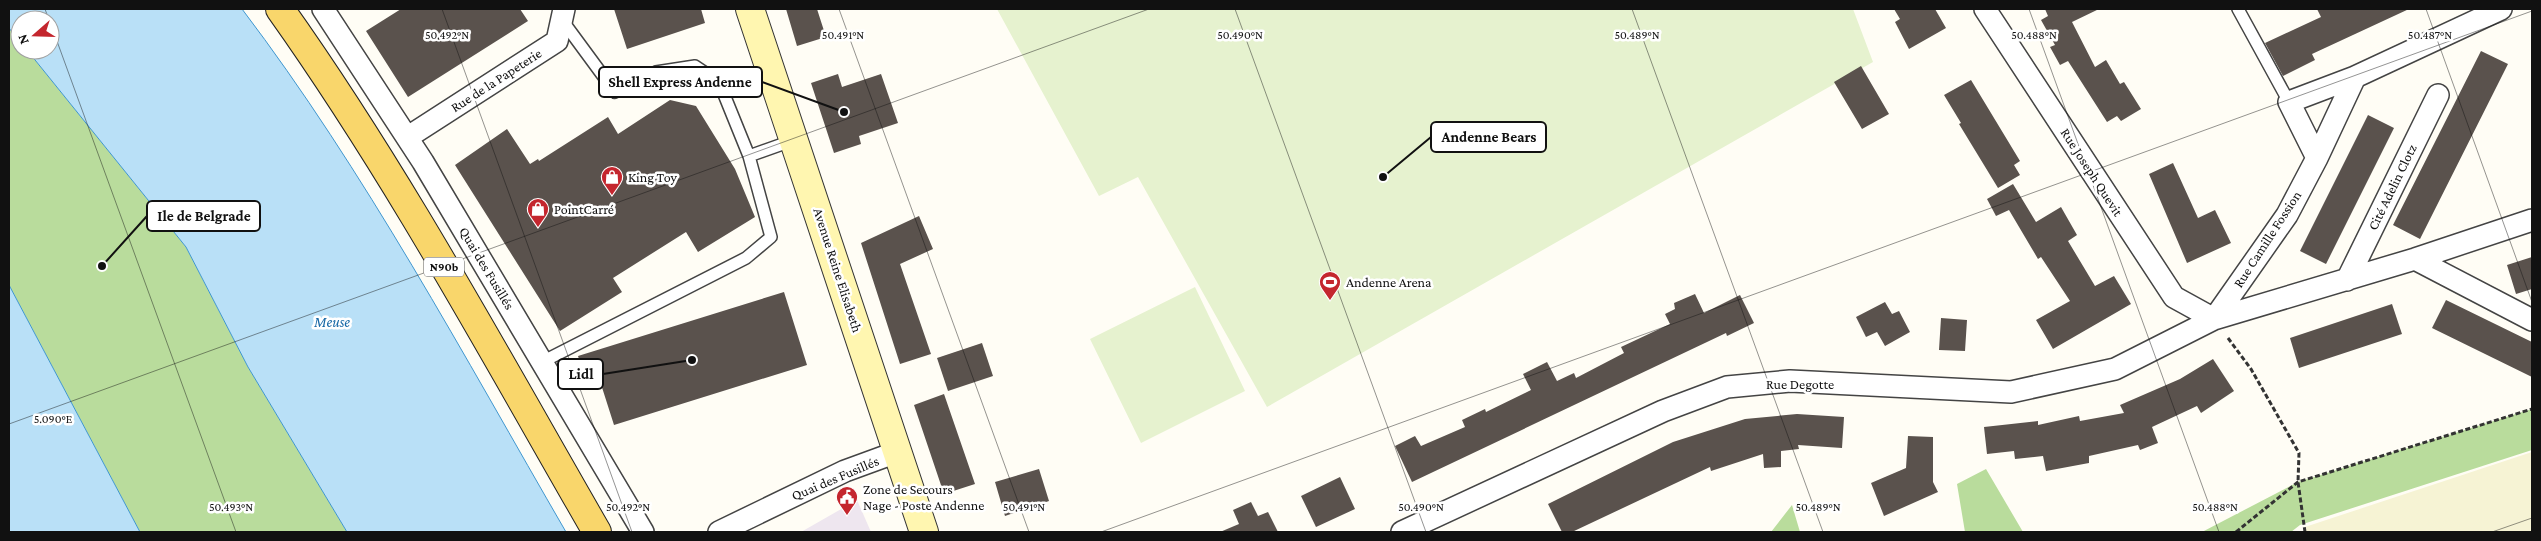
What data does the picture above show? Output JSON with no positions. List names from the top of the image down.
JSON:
{
  "streets": {
    "main road": ["N90b", "Avenue Reine Elisabeth"],
    "street": [
      "Rue de la Papeterie",
      "Rue Joseph Quevit",
      "Cité Adelin Clotz",
      "Rue Camille Fossion",
      "Quai des Fusillés",
      "Rue Degotte"
    ]
  },
  "crossings": [
    ["Rue de la Papeterie", "Quai des Fusillés"],
    ["Rue Joseph Quevit", "Rue Camille Fossion"],
    ["Rue Joseph Quevit", "Rue Degotte"],
    ["Rue Camille Fossion", "Rue Degotte"],
    ["Quai des Fusillés", "Avenue Reine Elisabeth"]
  ],
  "water": ["Meuse"],
  "places": {
    "other": [
      "Shell Express Andenne",
      "Andenne Bears",
      "Ile de Belgrade",
      "Lidl"
    ],
    "shop": ["King Toy", "PointCarré"],
    "sports": ["Andenne Arena"],
    "public building": ["Zone de Secours Nage - Poste Andenne"]
  },
  "north": "left",
  "coordinates": [
    "50.491°N",
    "50.487°N",
    "50.492°N",
    "50.490°N",
    "50.489°N",
    "50.488°N",
    "5.090°E",
    "50.493°N"
  ]
}
